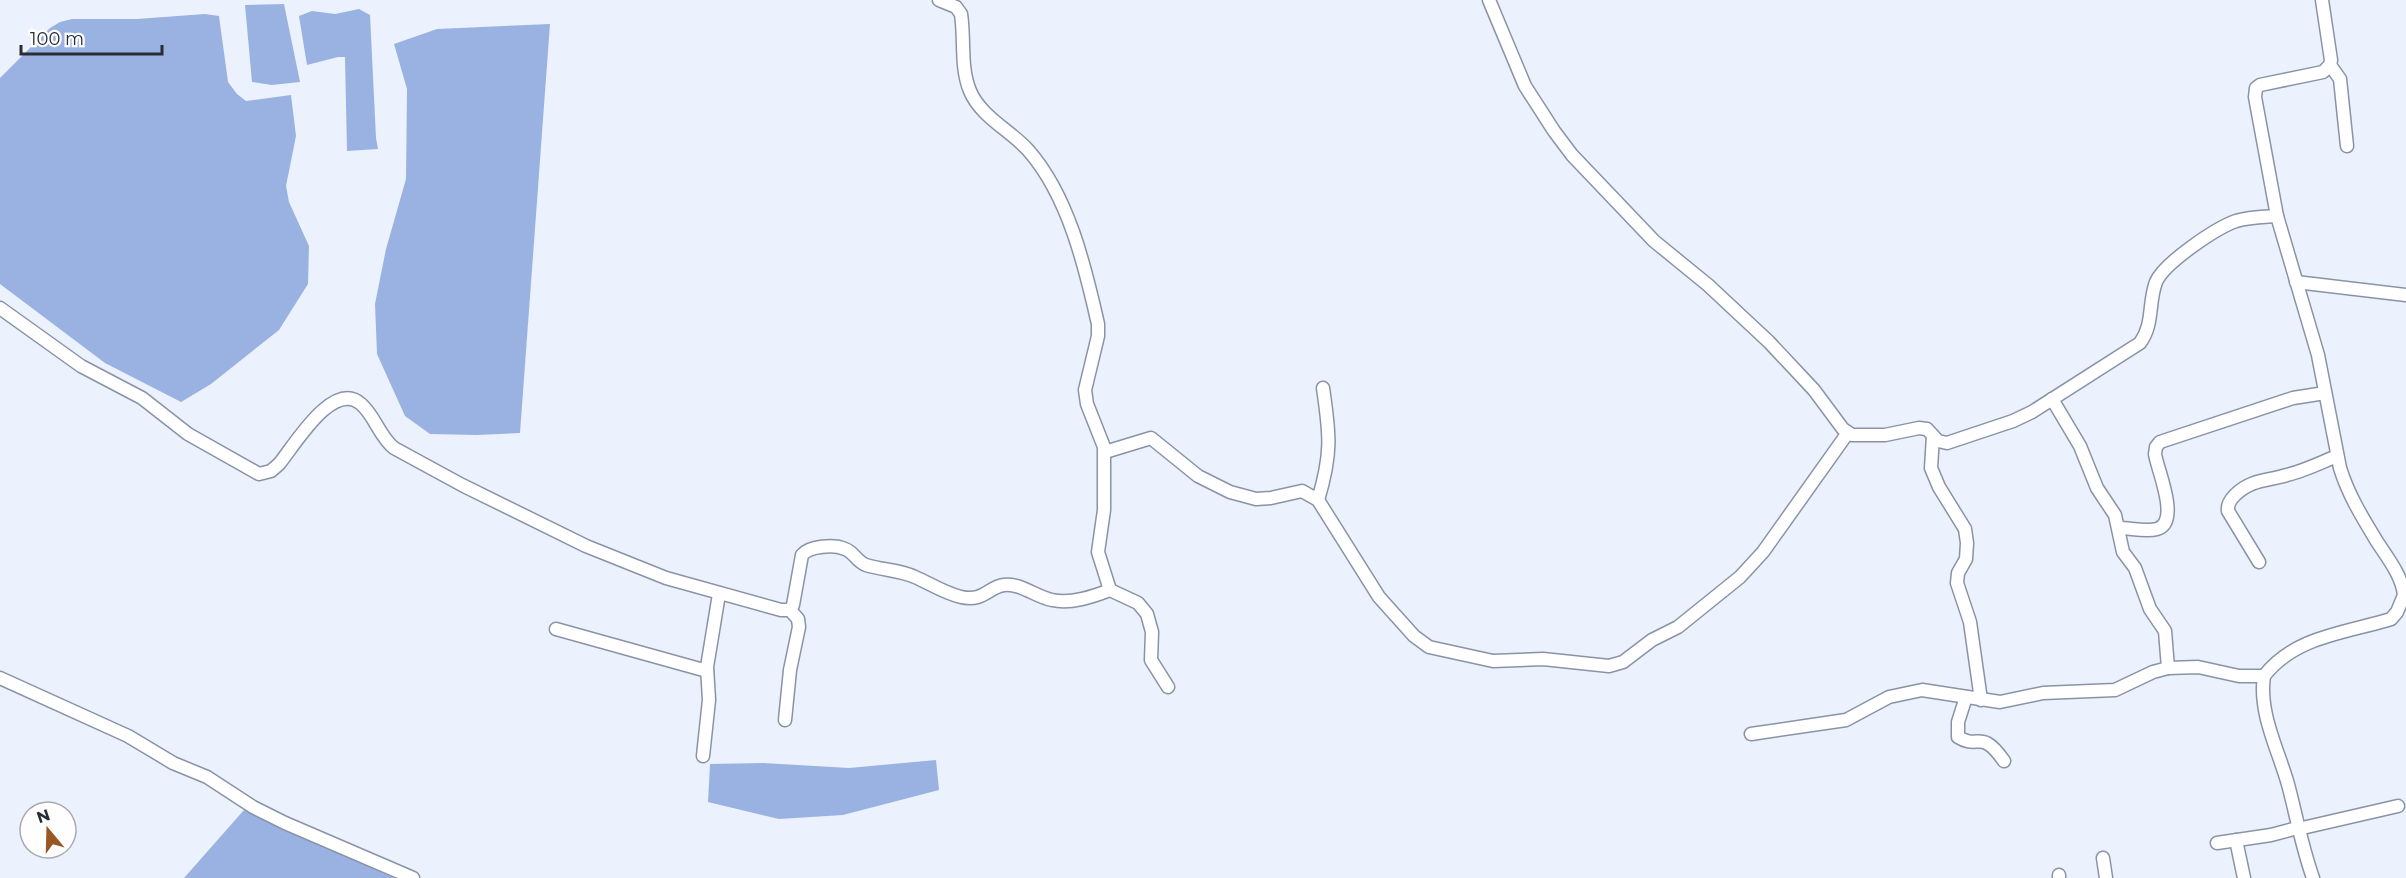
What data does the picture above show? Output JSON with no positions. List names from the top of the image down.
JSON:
{
  "scale_bar": "100 m",
  "north": "top"
}
